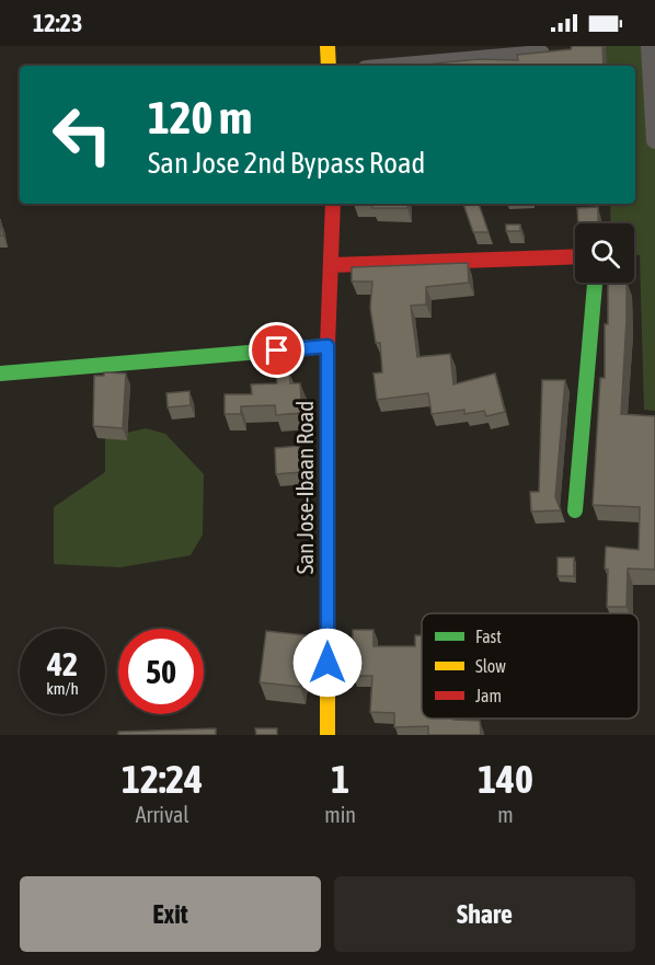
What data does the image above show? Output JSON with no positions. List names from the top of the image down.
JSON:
{
  "streets": {
    "street": ["San Jose-Ibaan Road"]
  },
  "legend": ["Fast", "Slow", "Jam"],
  "page": {
    "status": "12:23",
    "turn": ["120 m", "San Jose 2nd Bypass Road"],
    "speed": "42 km/h",
    "limit": "50",
    "eta": [
      "12:24",
      "Arrival",
      "1",
      "min",
      "140",
      "m"
    ],
    "buttons": ["Exit", "Share"]
  }
}
